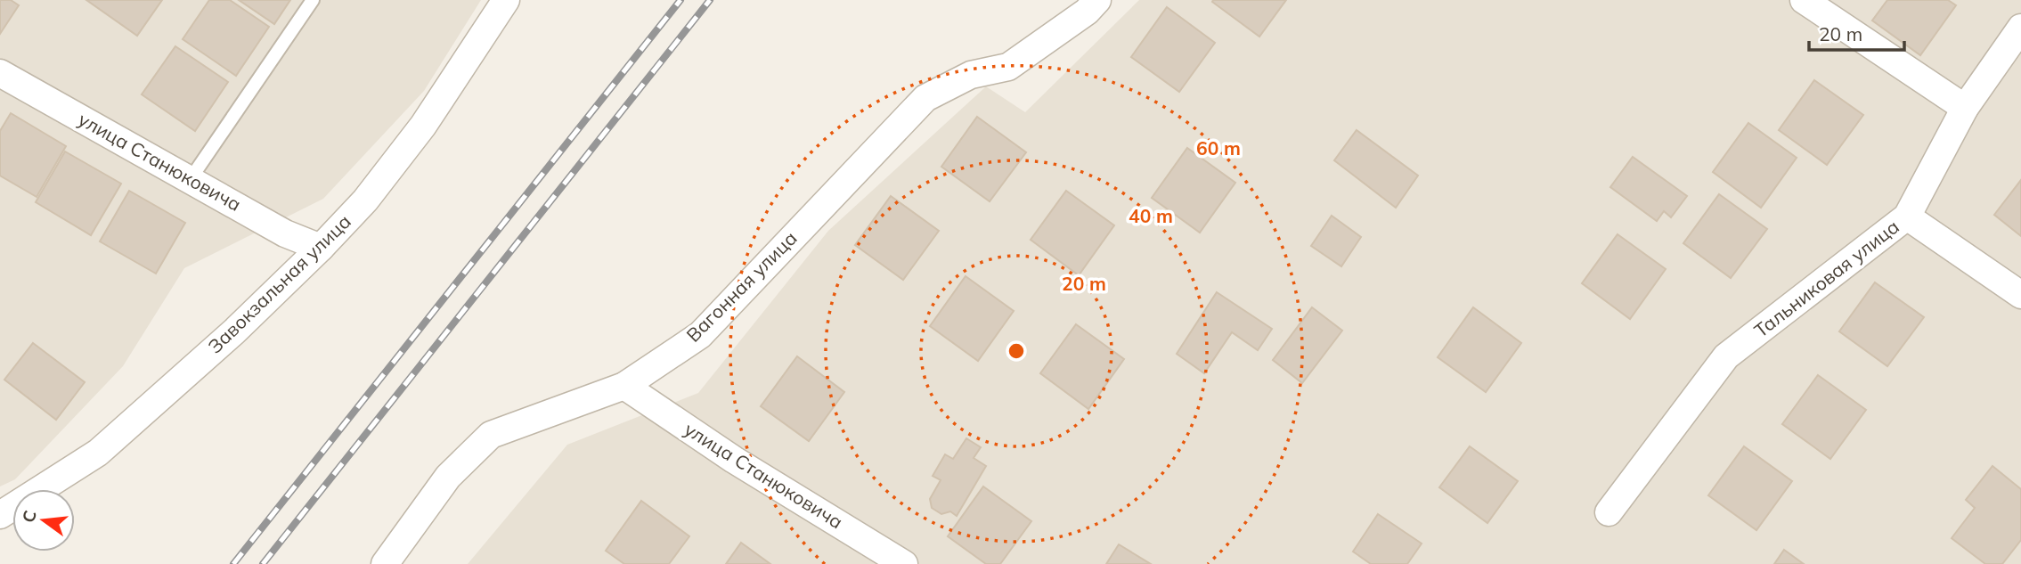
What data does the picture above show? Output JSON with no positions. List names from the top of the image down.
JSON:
{
  "streets": {
    "street": [
      "улица Станюковича",
      "Тальниковая улица",
      "Завокзальная улица",
      "Вагонная улица"
    ]
  },
  "crossings": [
    ["улица Станюковича", "Завокзальная улица"],
    ["улица Станюковича", "Вагонная улица"]
  ],
  "scale_bar": "20 m",
  "north": "left",
  "rings": ["60 m", "40 m", "20 m"]
}
